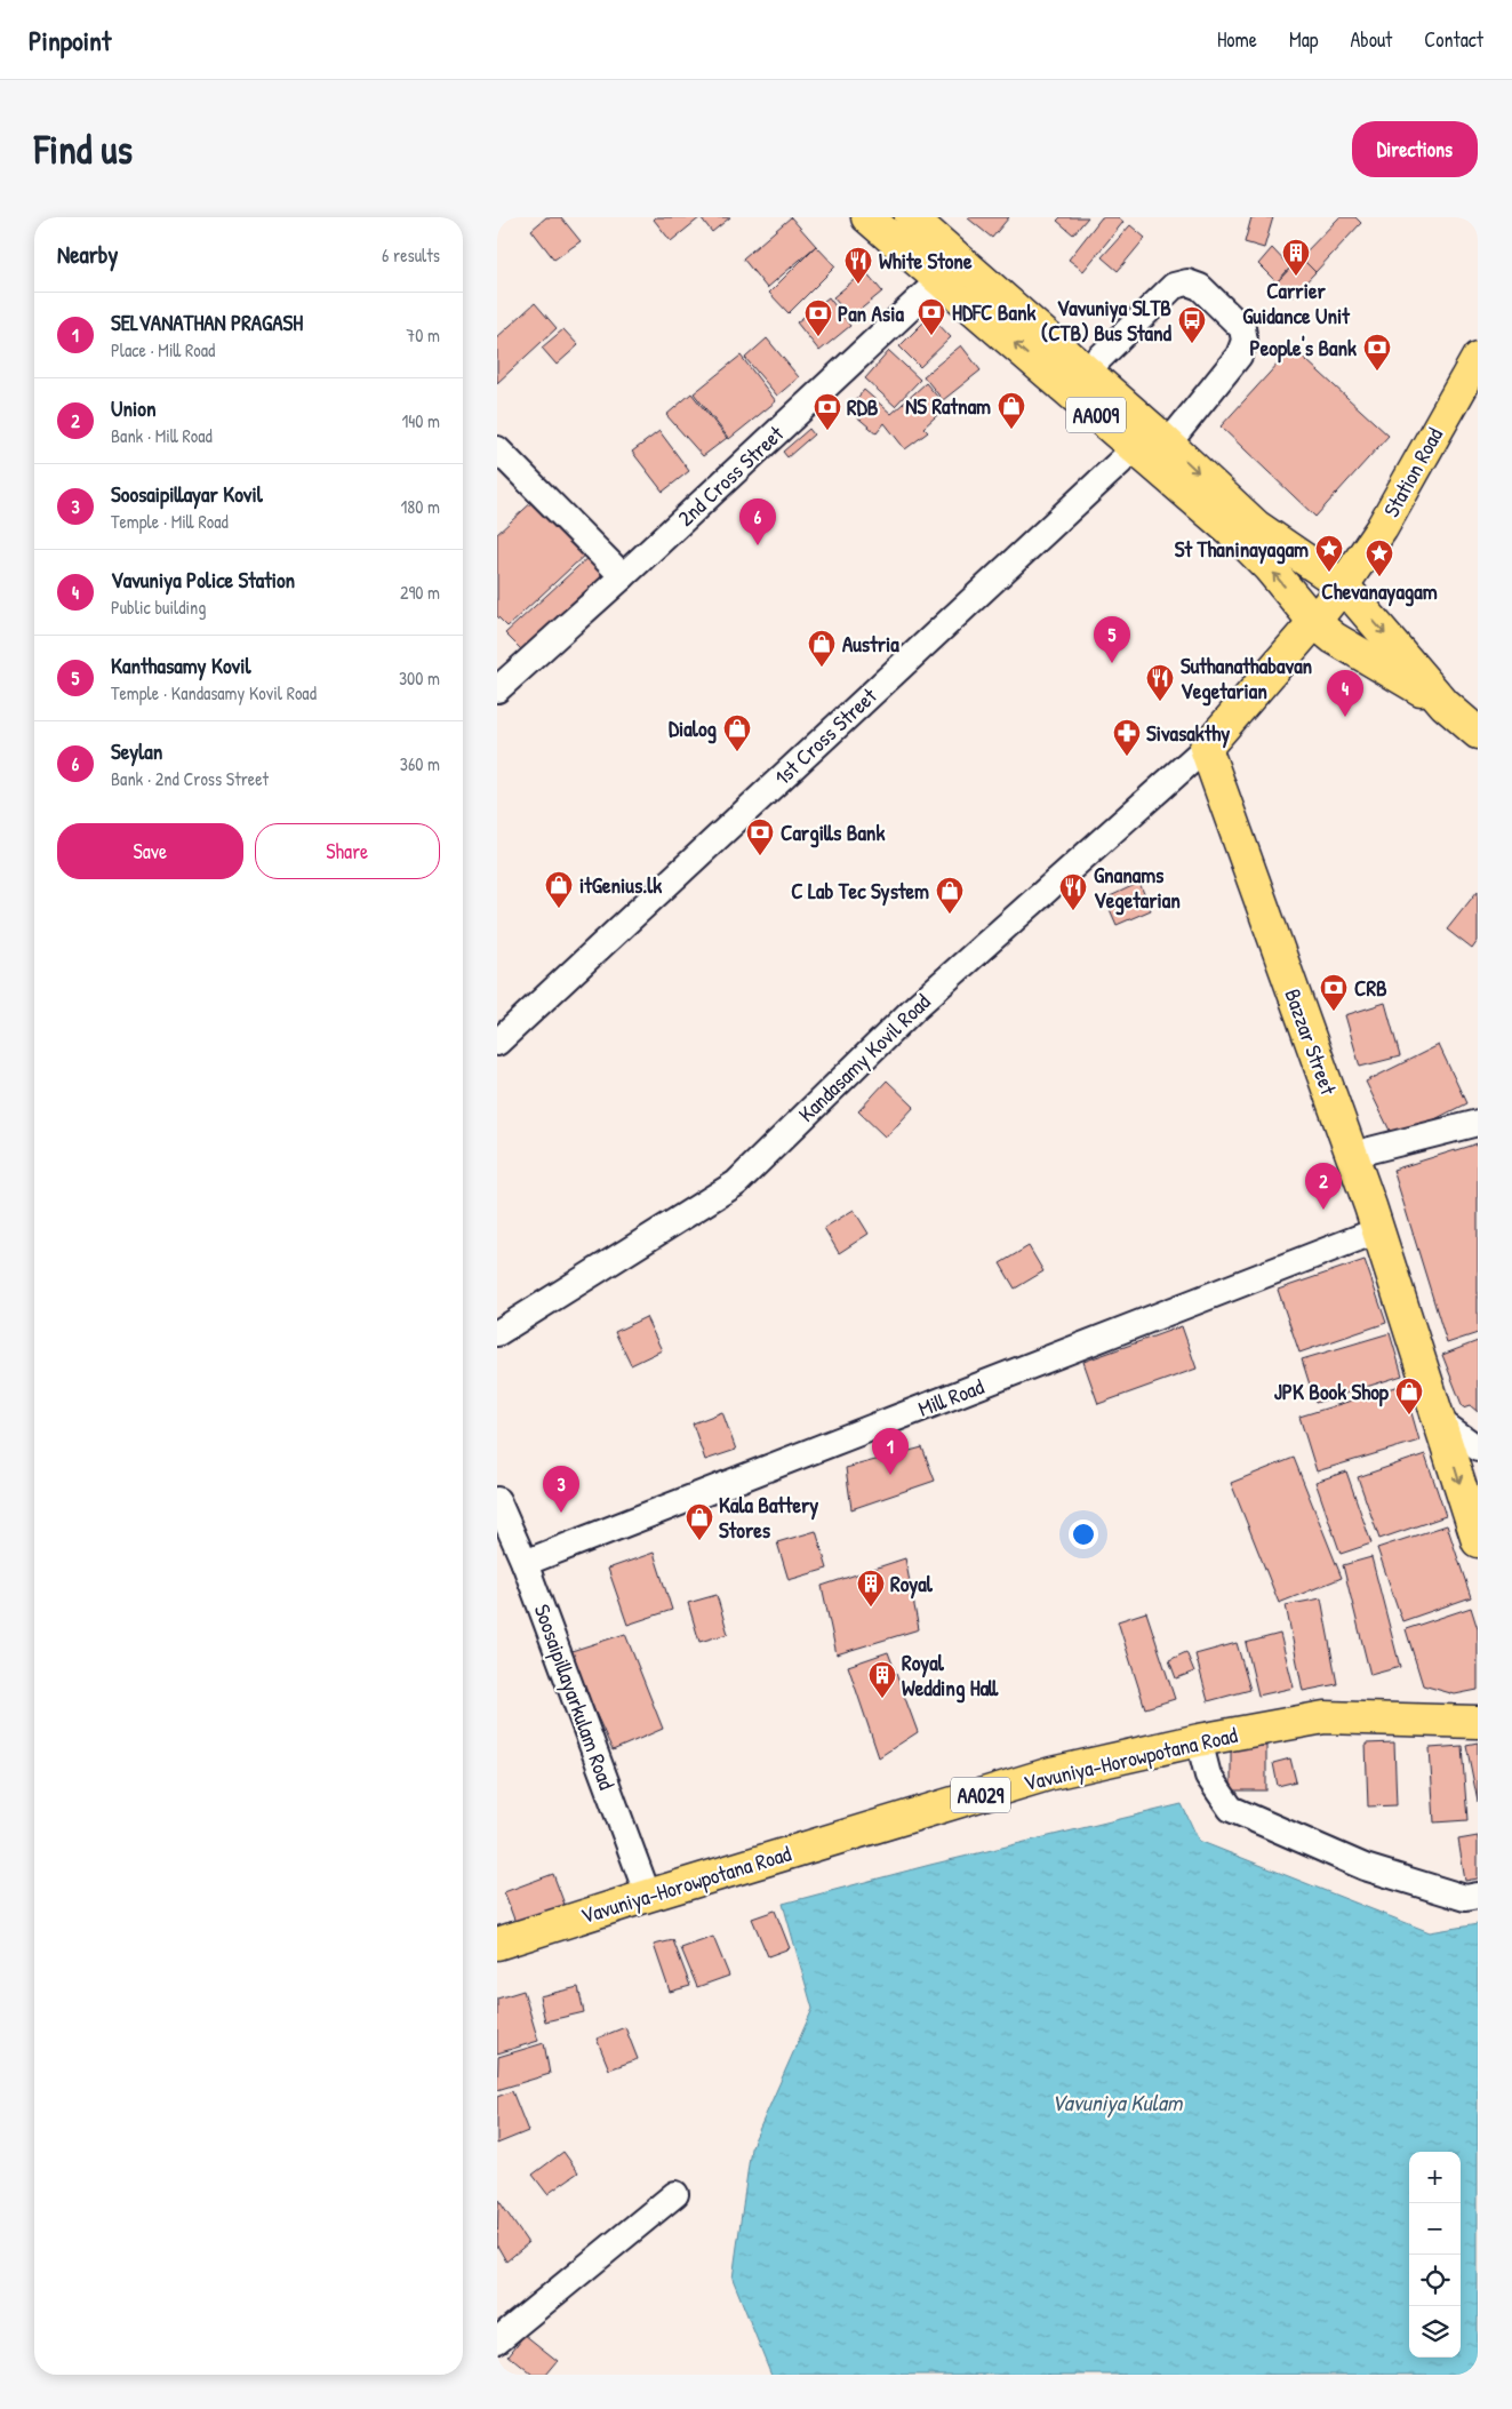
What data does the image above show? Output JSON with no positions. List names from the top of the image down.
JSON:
{
  "streets": {
    "main road": [
      "AA009",
      "Station Road",
      "Bazzar Street",
      "Vavuniya-Horowpotana Road",
      "AA029"
    ],
    "street": [
      "2nd Cross Street",
      "1st Cross Street",
      "Kandasamy Kovil Road",
      "Mill Road",
      "Soosaipillayarkulam Road"
    ]
  },
  "crossings": [
    ["AA009", "Station Road"],
    ["AA009", "2nd Cross Street"],
    ["AA009", "1st Cross Street"],
    ["Bazzar Street", "Kandasamy Kovil Road"],
    ["Bazzar Street", "Mill Road"],
    ["Mill Road", "Soosaipillayarkulam Road"],
    ["Soosaipillayarkulam Road", "Vavuniya-Horowpotana Road"]
  ],
  "water": ["Vavuniya Kulam"],
  "places": {
    "building": ["Carrier Guidance Unit", "Royal", "Royal Wedding Hall"],
    "restaurant": ["White Stone", "Suthanathabavan Vegetarian", "Gnanams Vegetarian"],
    "bank": [
      "HDFC Bank",
      "Pan Asia",
      "People's Bank",
      "RDB",
      "Cargills Bank",
      "CRB"
    ],
    "bus stop": ["Vavuniya SLTB (CTB) Bus Stand"],
    "shop": [
      "NS Ratnam",
      "Austria",
      "Dialog",
      "itGenius.lk",
      "C Lab Tec System",
      "JPK Book Shop",
      "Kala Battery Stores"
    ],
    "place": ["St Thaninayagam", "Chevanayagam"],
    "pharmacy": ["Sivasakthy"]
  },
  "page": {
    "header": "Pinpoint",
    "nav": [
      "Home",
      "Map",
      "About",
      "Contact"
    ],
    "buttons": [
      "Directions",
      ["Save", "Share"]
    ],
    "title": "Find us",
    "heading": ["Nearby", "6 results"],
    "list": [
      {
        "mark": "1",
        "name": "SELVANATHAN PRAGASH",
        "note": "Place · Mill Road",
        "value": "70 m"
      },
      {
        "mark": "2",
        "name": "Union",
        "note": "Bank · Mill Road",
        "value": "140 m"
      },
      {
        "mark": "3",
        "name": "Soosaipillayar Kovil",
        "note": "Temple · Mill Road",
        "value": "180 m"
      },
      {
        "mark": "4",
        "name": "Vavuniya Police Station",
        "note": "Public building",
        "value": "290 m"
      },
      {
        "mark": "5",
        "name": "Kanthasamy Kovil",
        "note": "Temple · Kandasamy Kovil Road",
        "value": "300 m"
      },
      {
        "mark": "6",
        "name": "Seylan",
        "note": "Bank · 2nd Cross Street",
        "value": "360 m"
      }
    ],
    "pins": [
      "6",
      "5",
      "4",
      "2",
      "1",
      "3"
    ],
    "map_buttons": ["+", "−"]
  }
}
